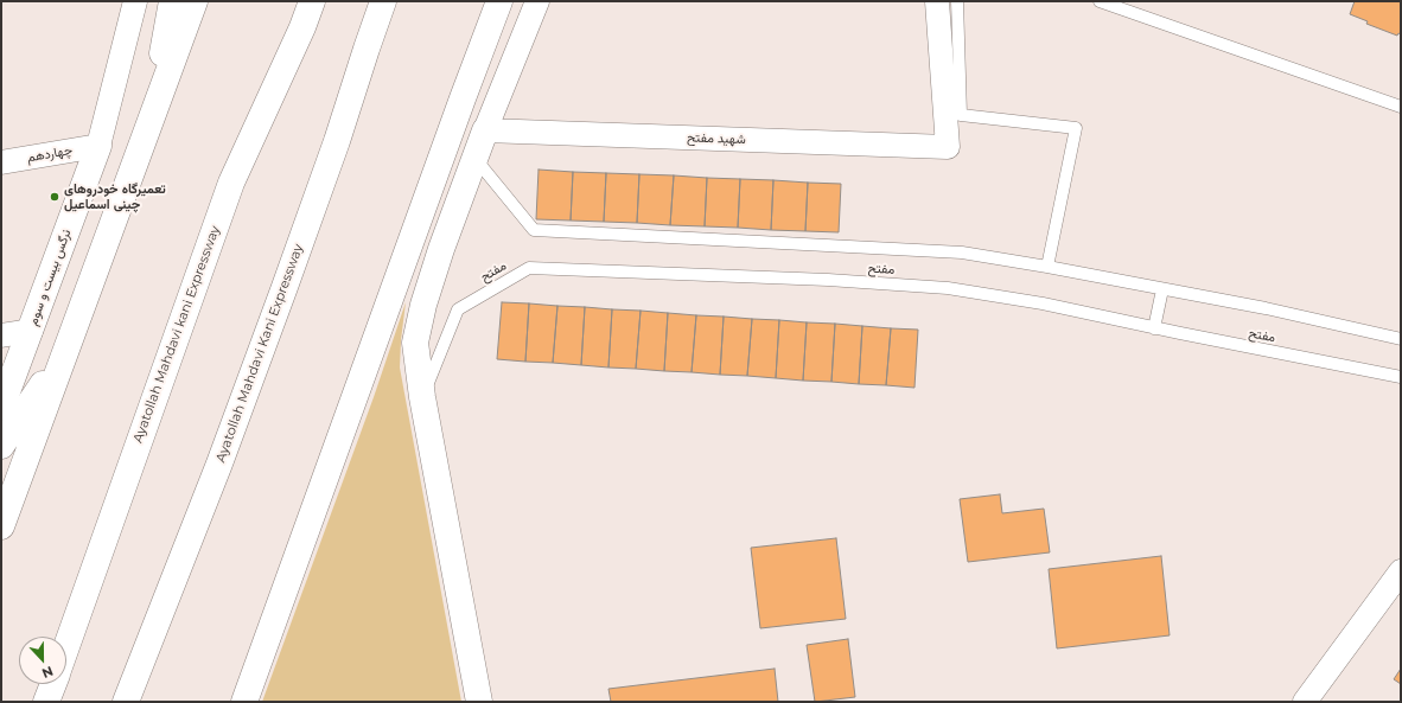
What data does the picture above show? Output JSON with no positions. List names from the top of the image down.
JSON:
{
  "streets": {
    "main road": ["نرگس بیست و سوم", "Ayatollah Mahdavi kani Expressway", "Ayatollah Mahdavi Kani Expressway"],
    "street": ["شهید مفتح", "چهاردهم"],
    "lane": ["مفتح"]
  },
  "crossings": [
    ["چهاردهم", "نرگس بیست و سوم"]
  ],
  "places": ["تعمیرگاه خودروهای چینی اسماعیل"],
  "north": "bottom"
}
